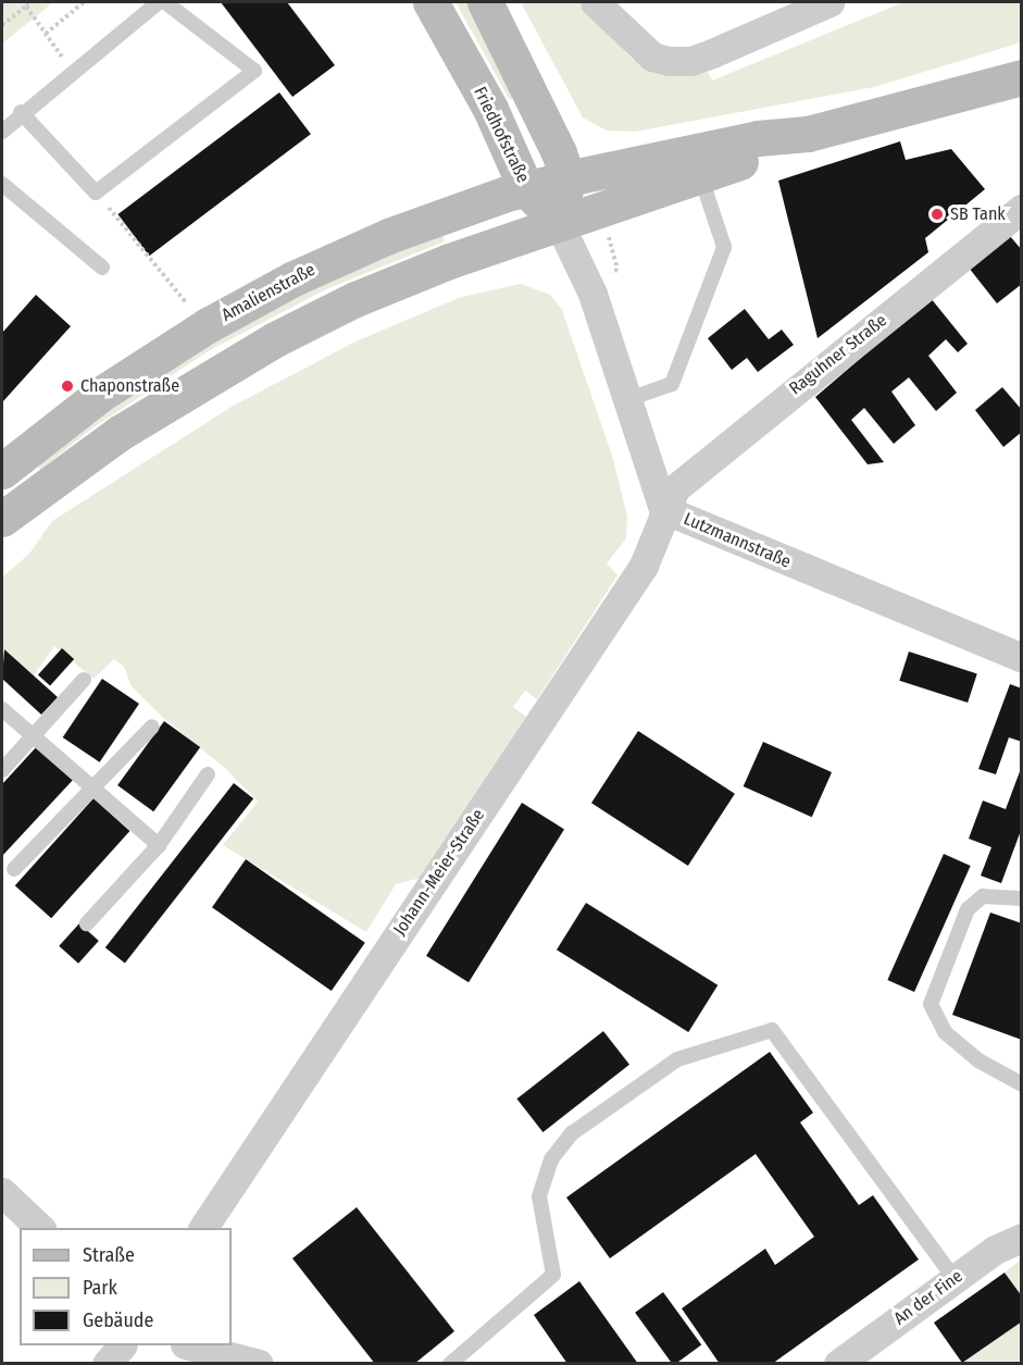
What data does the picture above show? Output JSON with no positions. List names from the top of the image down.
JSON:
{
  "streets": {
    "main road": ["Friedhofstraße", "Amalienstraße"],
    "street": [
      "Raguhner Straße",
      "Lutzmannstraße",
      "Johann-Meier-Straße",
      "An der Fine"
    ]
  },
  "crossings": [
    ["Friedhofstraße", "Amalienstraße"],
    ["Friedhofstraße", "Lutzmannstraße"],
    ["Raguhner Straße", "Lutzmannstraße"],
    ["Raguhner Straße", "Johann-Meier-Straße"],
    ["Lutzmannstraße", "Johann-Meier-Straße"]
  ],
  "places": ["SB Tank", "Chaponstraße"],
  "legend": ["Straße", "Park", "Gebäude"]
}
